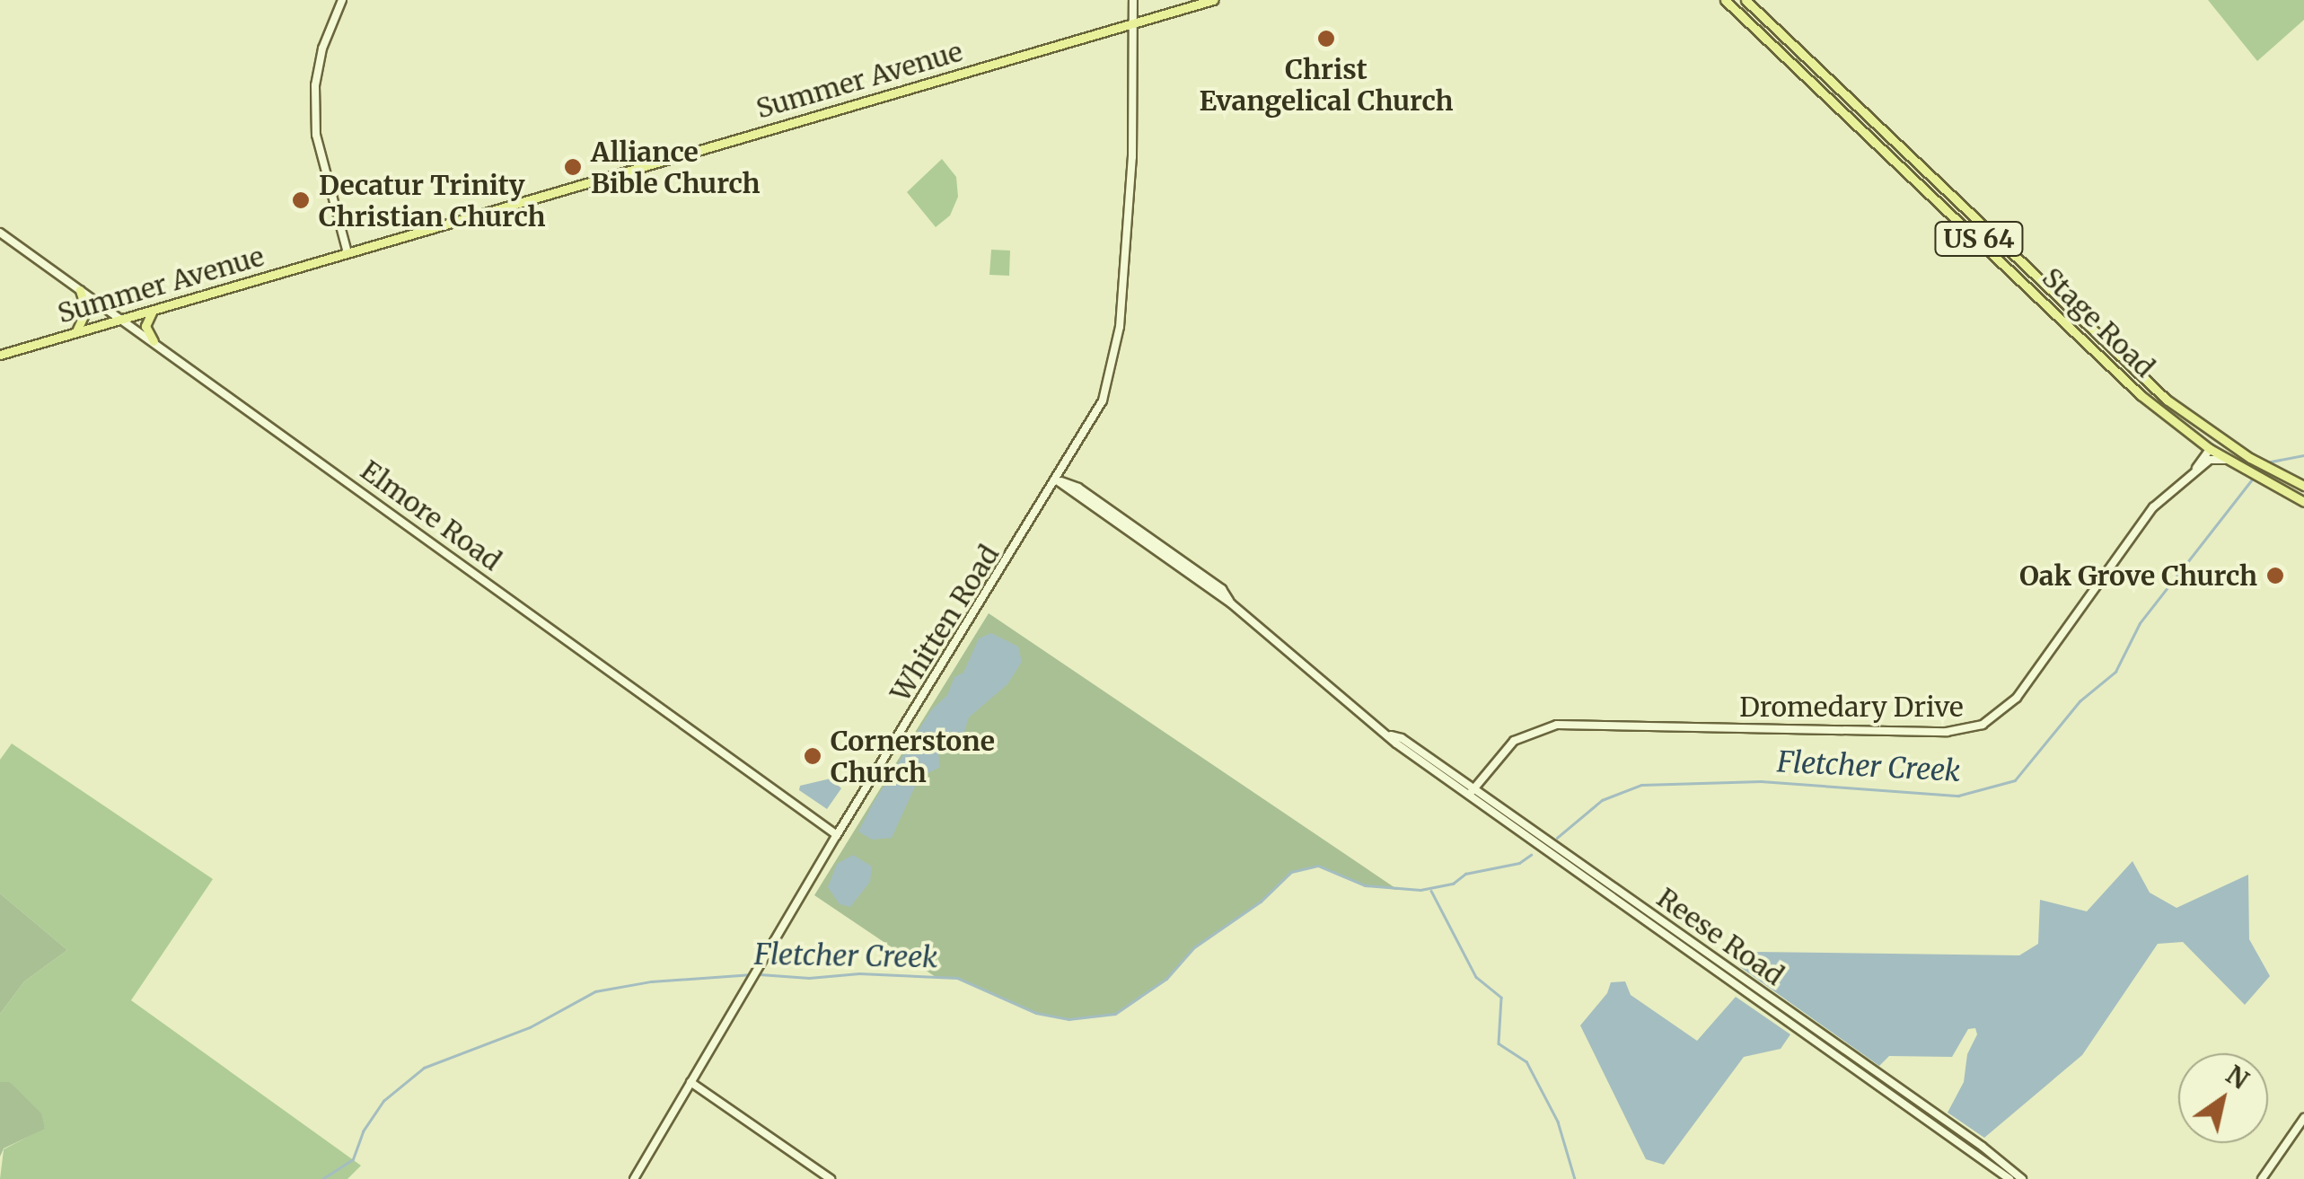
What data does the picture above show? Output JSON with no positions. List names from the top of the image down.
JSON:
{
  "streets": {
    "main road": [
      "Summer Avenue",
      "US 64",
      "Stage Road",
      "Elmore Road",
      "Whitten Road",
      "Dromedary Drive",
      "Reese Road"
    ]
  },
  "crossings": [
    ["Summer Avenue", "Elmore Road"],
    ["Summer Avenue", "Whitten Road"],
    ["Stage Road", "Dromedary Drive"],
    ["Elmore Road", "Whitten Road"],
    ["Whitten Road", "Reese Road"],
    ["Dromedary Drive", "Reese Road"]
  ],
  "water": ["Fletcher Creek"],
  "places": [
    "Christ Evangelical Church",
    "Alliance Bible Church",
    "Decatur Trinity Christian Church",
    "Oak Grove Church",
    "Cornerstone Church"
  ],
  "north": "top right"
}
